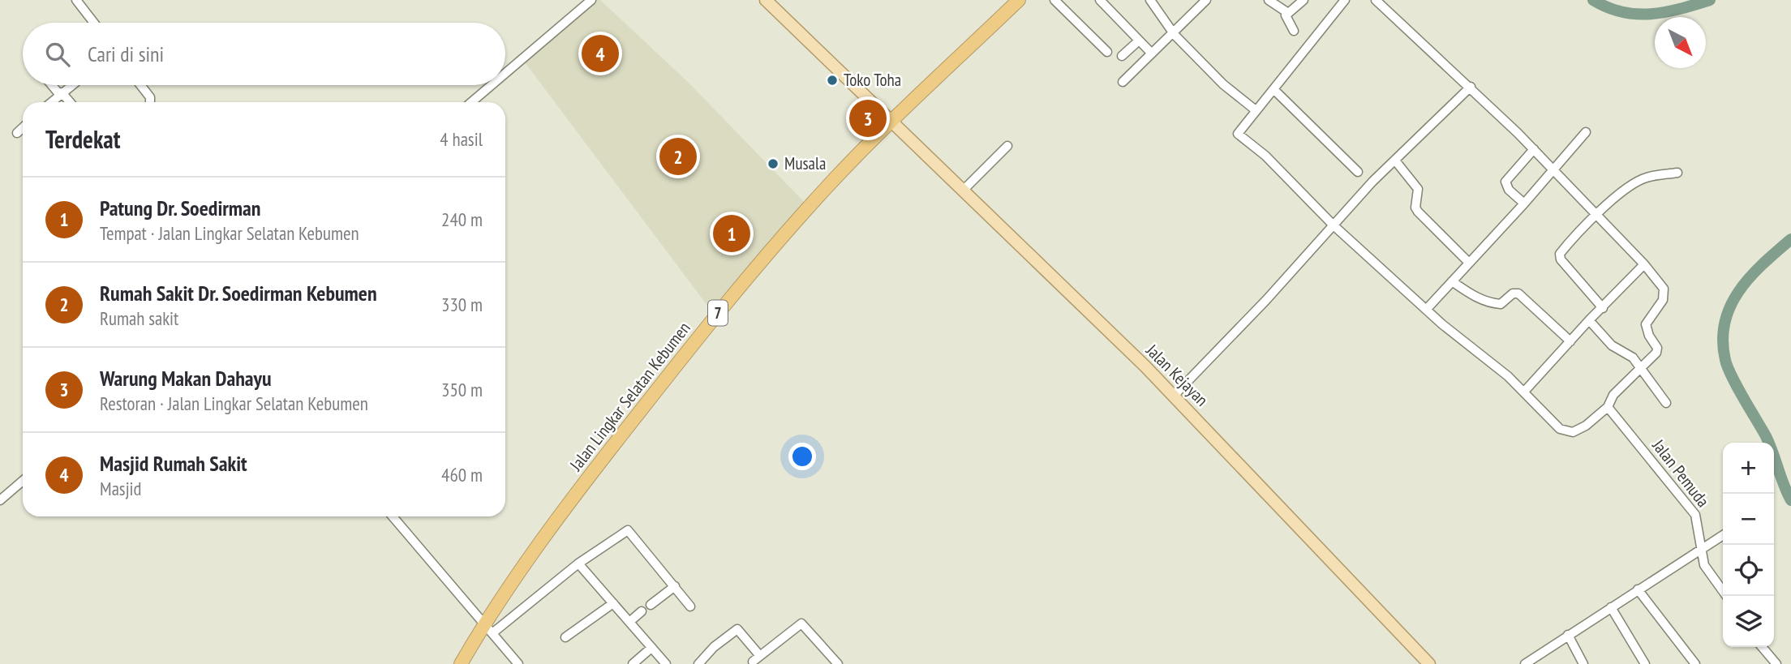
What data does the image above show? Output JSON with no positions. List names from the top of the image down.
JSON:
{
  "streets": {
    "highway": ["7", "Jalan Lingkar Selatan Kebumen"],
    "main road": ["Jalan Kejayan"],
    "street": ["Jalan Pemuda"]
  },
  "crossings": [
    ["Jalan Kejayan", "Jalan Lingkar Selatan Kebumen"]
  ],
  "places": ["Toko Toha", "Musala"],
  "north": "bottom right",
  "page": {
    "search": "Cari di sini",
    "pins": [
      "4",
      "3",
      "2",
      "1"
    ],
    "heading": ["Terdekat", "4 hasil"],
    "list": [
      {
        "mark": "1",
        "name": "Patung Dr. Soedirman",
        "note": "Tempat · Jalan Lingkar Selatan Kebumen",
        "value": "240 m"
      },
      {
        "mark": "2",
        "name": "Rumah Sakit Dr. Soedirman Kebumen",
        "note": "Rumah sakit",
        "value": "330 m"
      },
      {
        "mark": "3",
        "name": "Warung Makan Dahayu",
        "note": "Restoran · Jalan Lingkar Selatan Kebumen",
        "value": "350 m"
      },
      {
        "mark": "4",
        "name": "Masjid Rumah Sakit",
        "note": "Masjid",
        "value": "460 m"
      }
    ],
    "map_buttons": ["+", "−"]
  }
}
